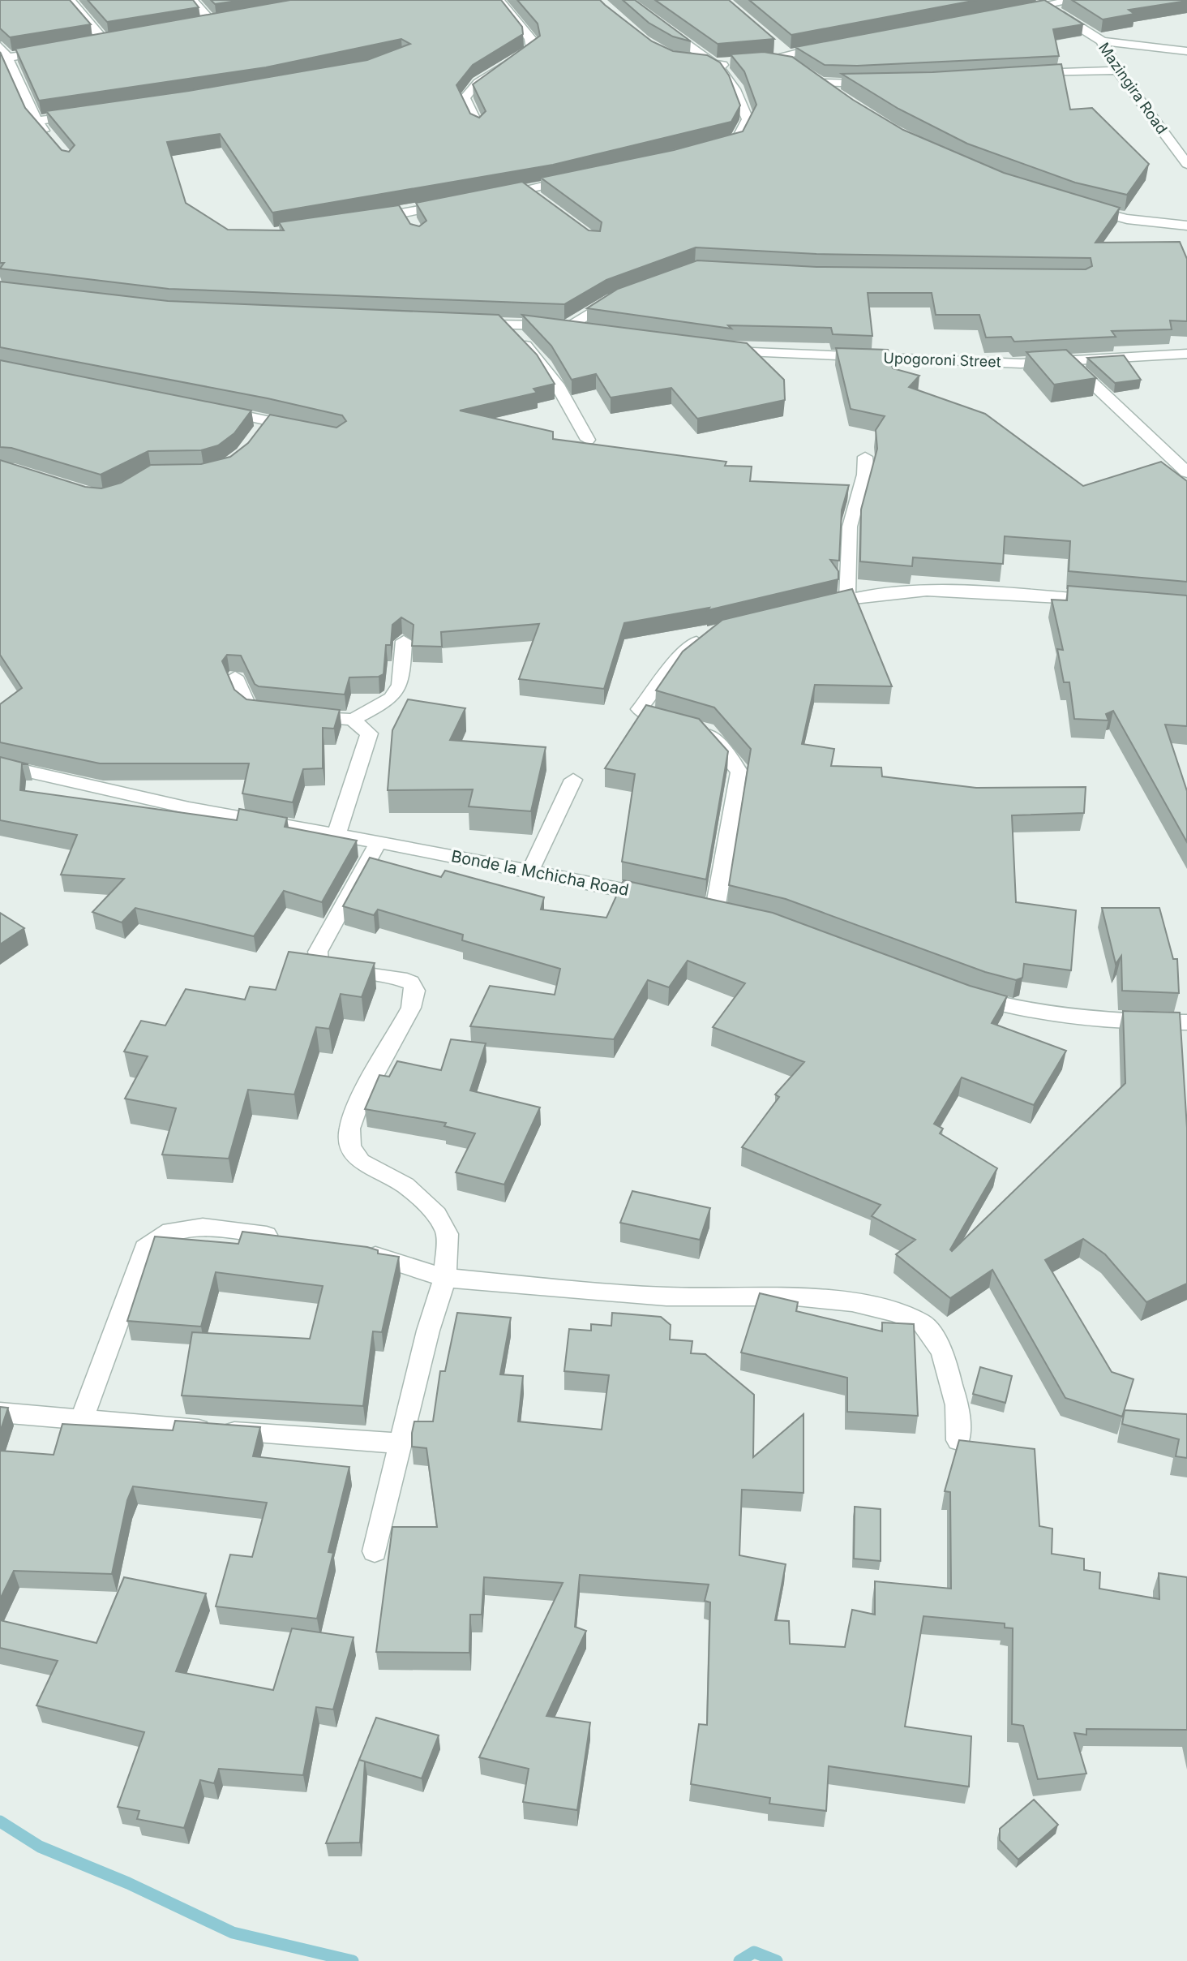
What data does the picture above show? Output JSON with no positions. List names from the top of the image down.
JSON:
{
  "streets": {
    "street": ["Mazingira Road", "Upogoroni Street", "Bonde la Mchicha Road"]
  }
}
